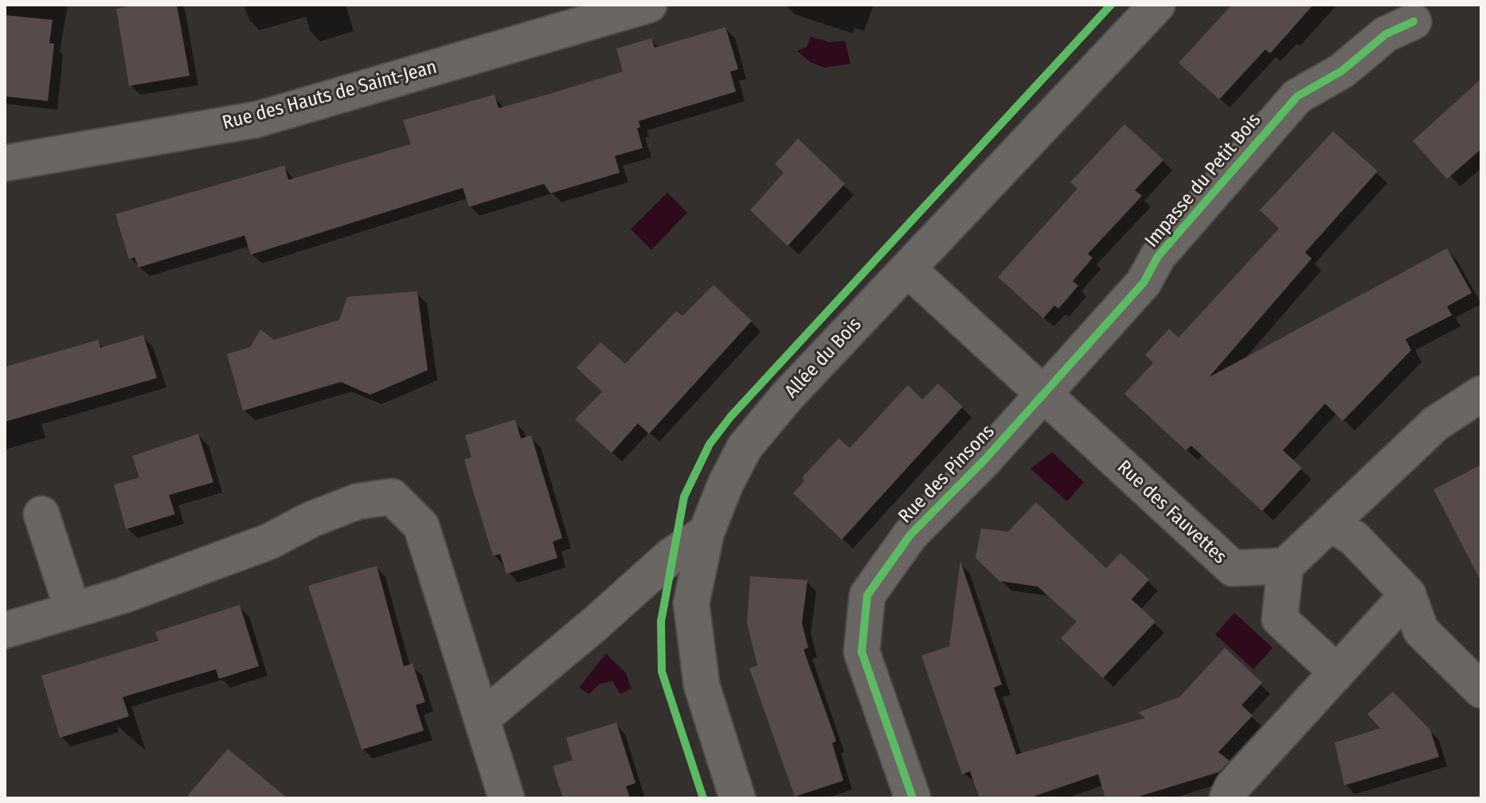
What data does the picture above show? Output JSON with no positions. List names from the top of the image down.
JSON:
{
  "streets": {
    "street": [
      "Rue des Hauts de Saint-Jean",
      "Impasse du Petit Bois",
      "Allée du Bois",
      "Rue des Pinsons",
      "Rue des Fauvettes"
    ]
  },
  "crossings": [
    ["Impasse du Petit Bois", "Rue des Pinsons"],
    ["Impasse du Petit Bois", "Rue des Fauvettes"],
    ["Allée du Bois", "Rue des Fauvettes"],
    ["Rue des Pinsons", "Rue des Fauvettes"]
  ]
}
